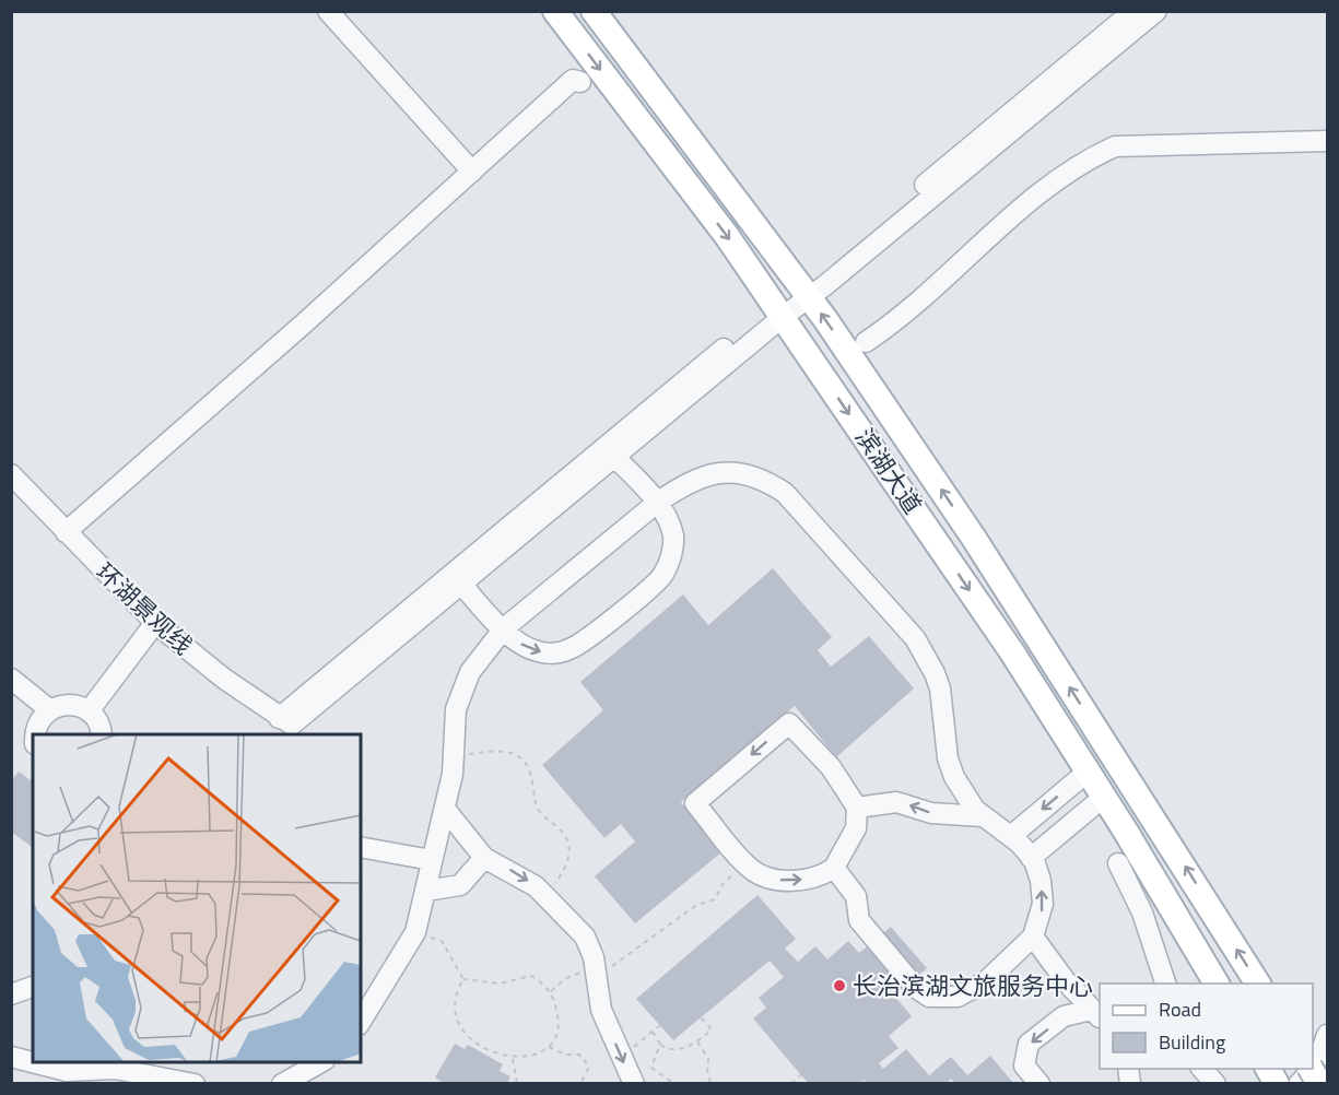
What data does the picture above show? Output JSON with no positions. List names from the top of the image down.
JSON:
{
  "streets": {
    "main road": ["滨湖大道"],
    "street": ["环湖景观线"]
  },
  "places": ["长治滨湖文旅服务中心"],
  "legend": ["Road", "Building"]
}
